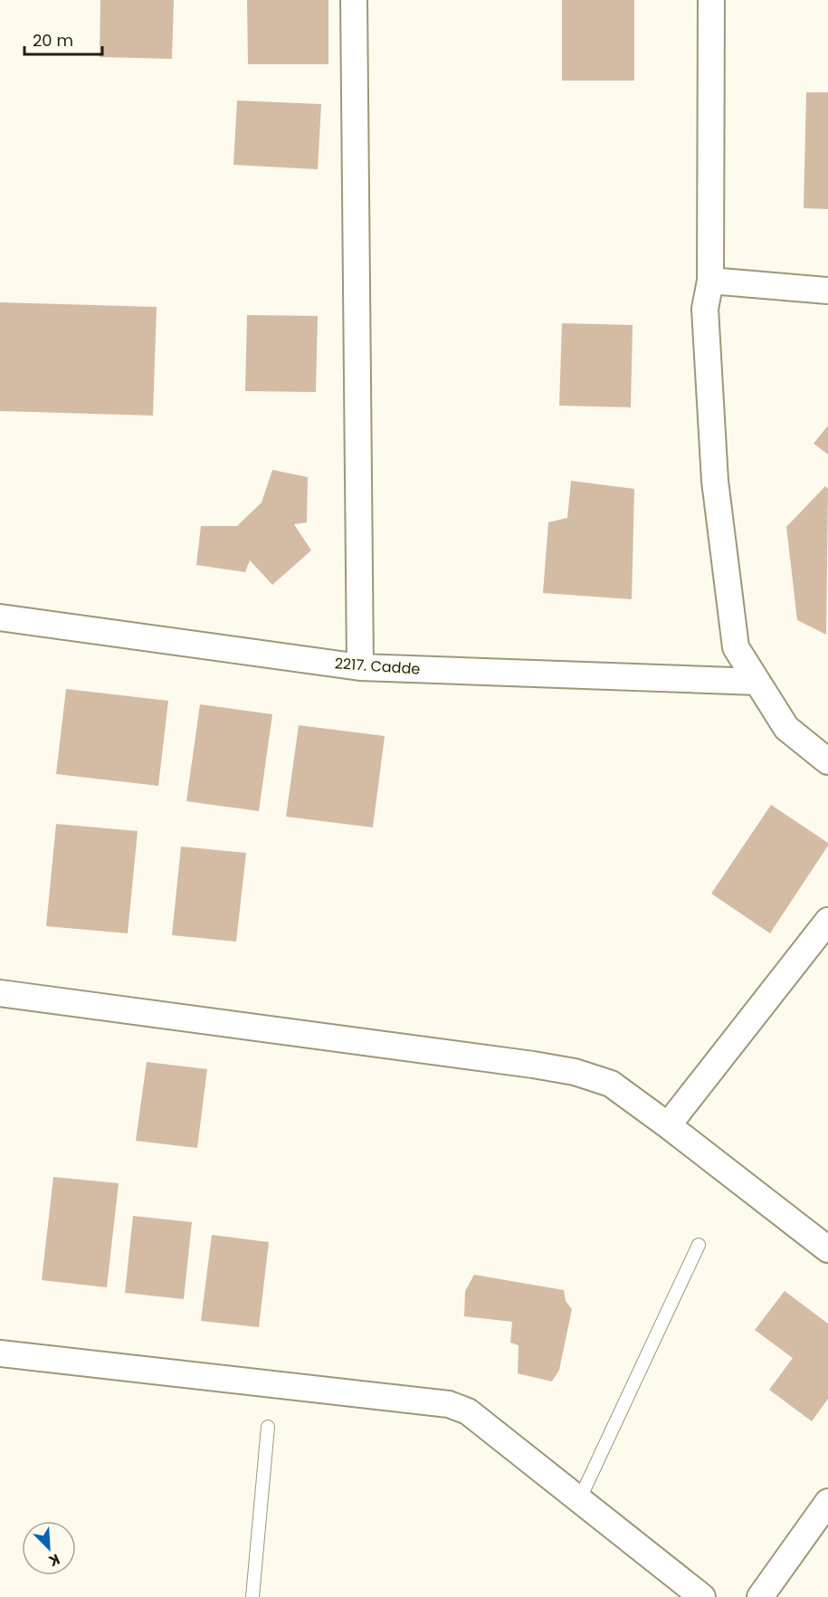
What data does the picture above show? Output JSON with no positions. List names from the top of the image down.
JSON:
{
  "streets": {
    "street": ["2217. Cadde"]
  },
  "scale_bar": "20 m",
  "north": "bottom right"
}
